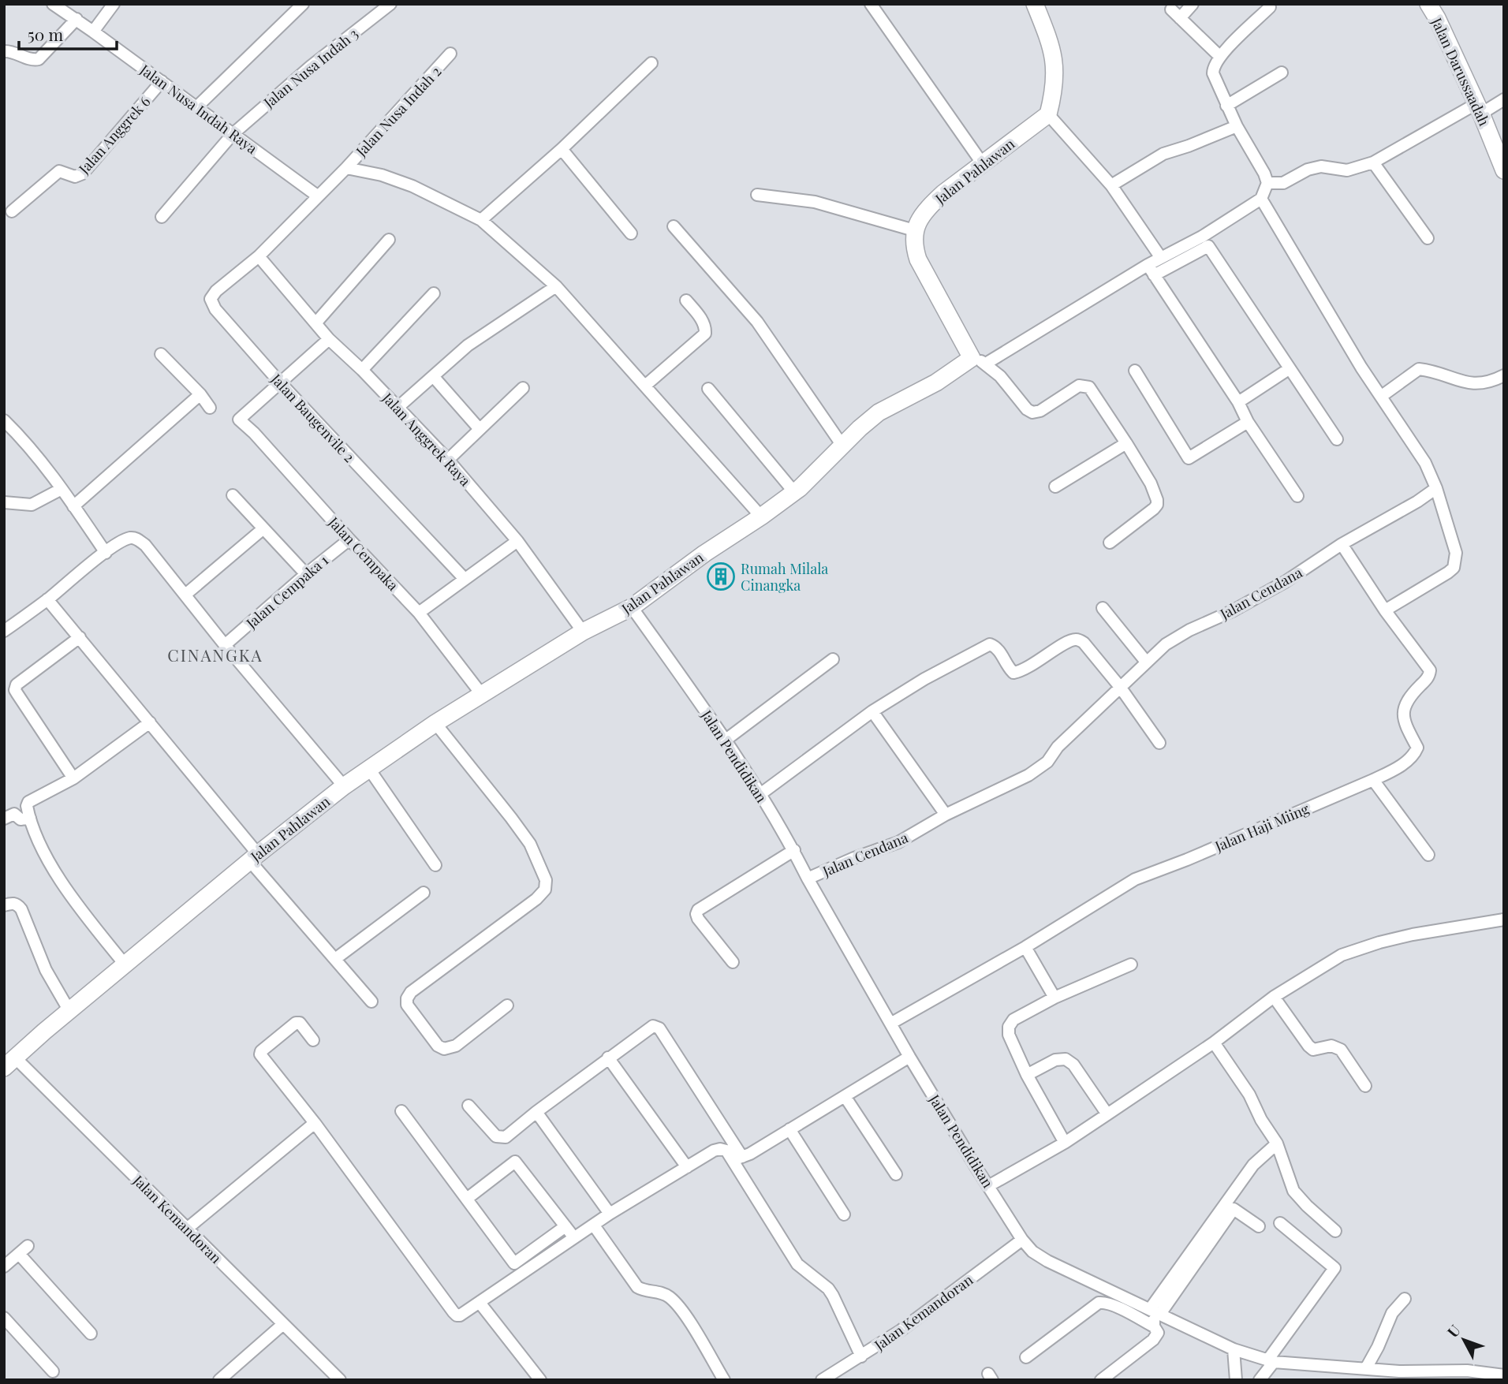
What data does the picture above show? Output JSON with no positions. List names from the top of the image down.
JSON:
{
  "streets": {
    "street": [
      "Jalan Nusa Indah 3",
      "Jalan Darussaadah",
      "Jalan Nusa Indah Raya",
      "Jalan Nusa Indah 2",
      "Jalan Anggrek 6",
      "Jalan Pahlawan",
      "Jalan Baugenvile 2",
      "Jalan Anggrek Raya",
      "Jalan Cempaka",
      "Jalan Cempaka 1",
      "Jalan Cendana",
      "Jalan Pendidikan",
      "Jalan Haji Miing",
      "Jalan Kemandoran"
    ]
  },
  "crossings": [
    ["Jalan Nusa Indah 3", "Jalan Nusa Indah Raya"],
    ["Jalan Nusa Indah Raya", "Jalan Nusa Indah 2"],
    ["Jalan Nusa Indah Raya", "Jalan Anggrek 6"],
    ["Jalan Nusa Indah 2", "Jalan Baugenvile 2"],
    ["Jalan Nusa Indah 2", "Jalan Anggrek Raya"],
    ["Jalan Pahlawan", "Jalan Anggrek Raya"],
    ["Jalan Pahlawan", "Jalan Cempaka"],
    ["Jalan Pahlawan", "Jalan Pendidikan"],
    ["Jalan Pahlawan", "Jalan Kemandoran"],
    ["Jalan Baugenvile 2", "Jalan Anggrek Raya"],
    ["Jalan Baugenvile 2", "Jalan Cempaka"],
    ["Jalan Cempaka", "Jalan Cempaka 1"],
    ["Jalan Cendana", "Jalan Pendidikan"],
    ["Jalan Cendana", "Jalan Haji Miing"],
    ["Jalan Pendidikan", "Jalan Haji Miing"],
    ["Jalan Pendidikan", "Jalan Kemandoran"]
  ],
  "districts": ["CINANGKA"],
  "places": {
    "building": ["Rumah Milala Cinangka"]
  },
  "scale_bar": "50 m",
  "north": "top left"
}
